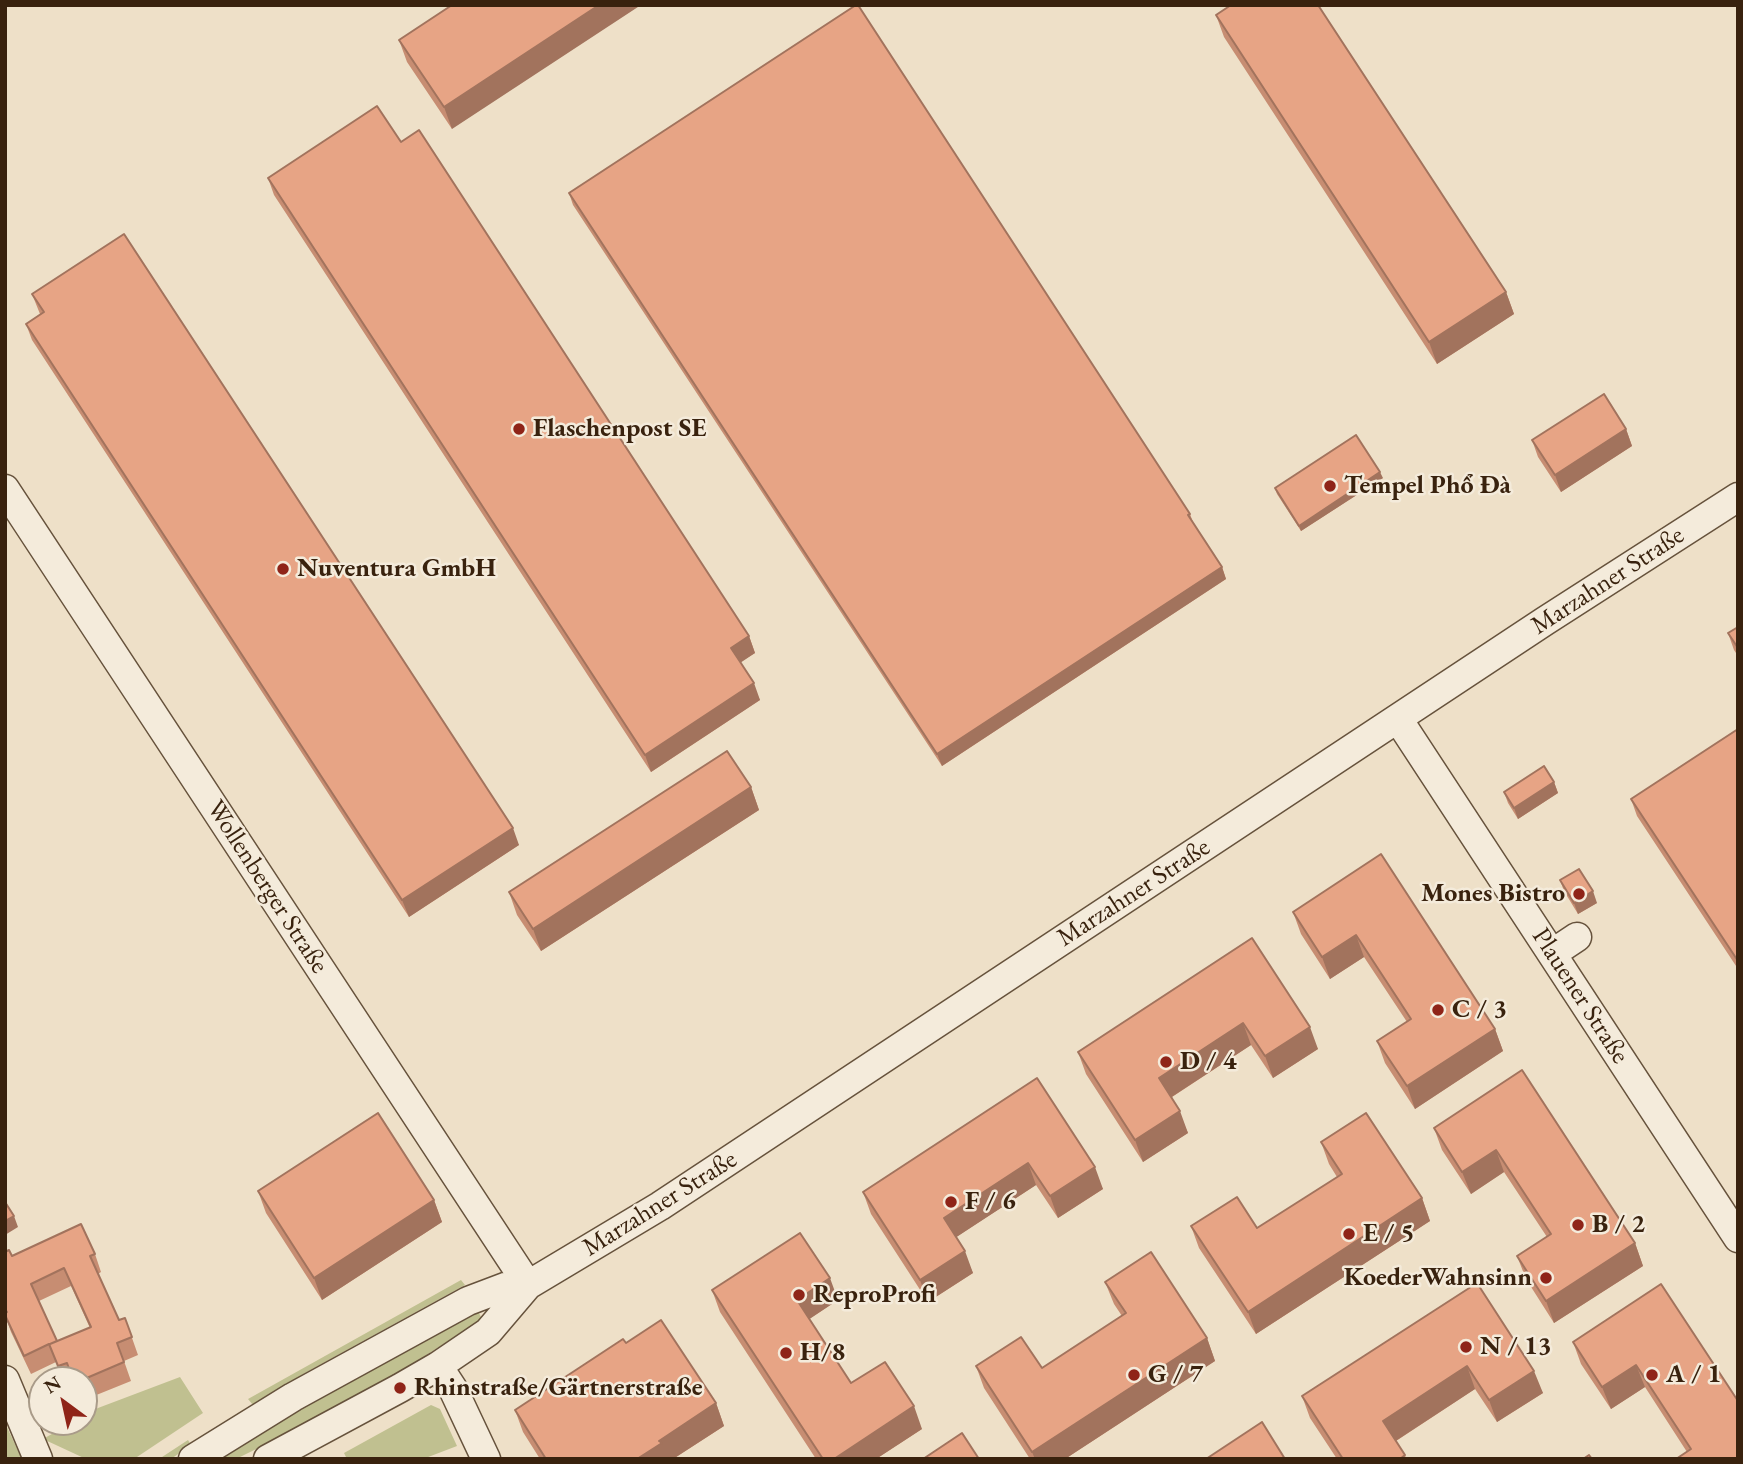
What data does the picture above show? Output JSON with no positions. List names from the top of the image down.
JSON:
{
  "streets": {
    "street": ["Marzahner Straße", "Wollenberger Straße", "Plauener Straße"]
  },
  "crossings": [
    ["Marzahner Straße", "Wollenberger Straße"],
    ["Marzahner Straße", "Plauener Straße"]
  ],
  "places": [
    "Flaschenpost SE",
    "Tempel Phổ Đà",
    "Nuventura GmbH",
    "Mones Bistro",
    "C / 3",
    "D / 4",
    "F / 6",
    "B / 2",
    "E / 5",
    "KoederWahnsinn",
    "ReproProfi",
    "N / 13",
    "H/8",
    "G / 7",
    "A / 1",
    "Rhinstraße/Gärtnerstraße"
  ],
  "north": "top left"
}
